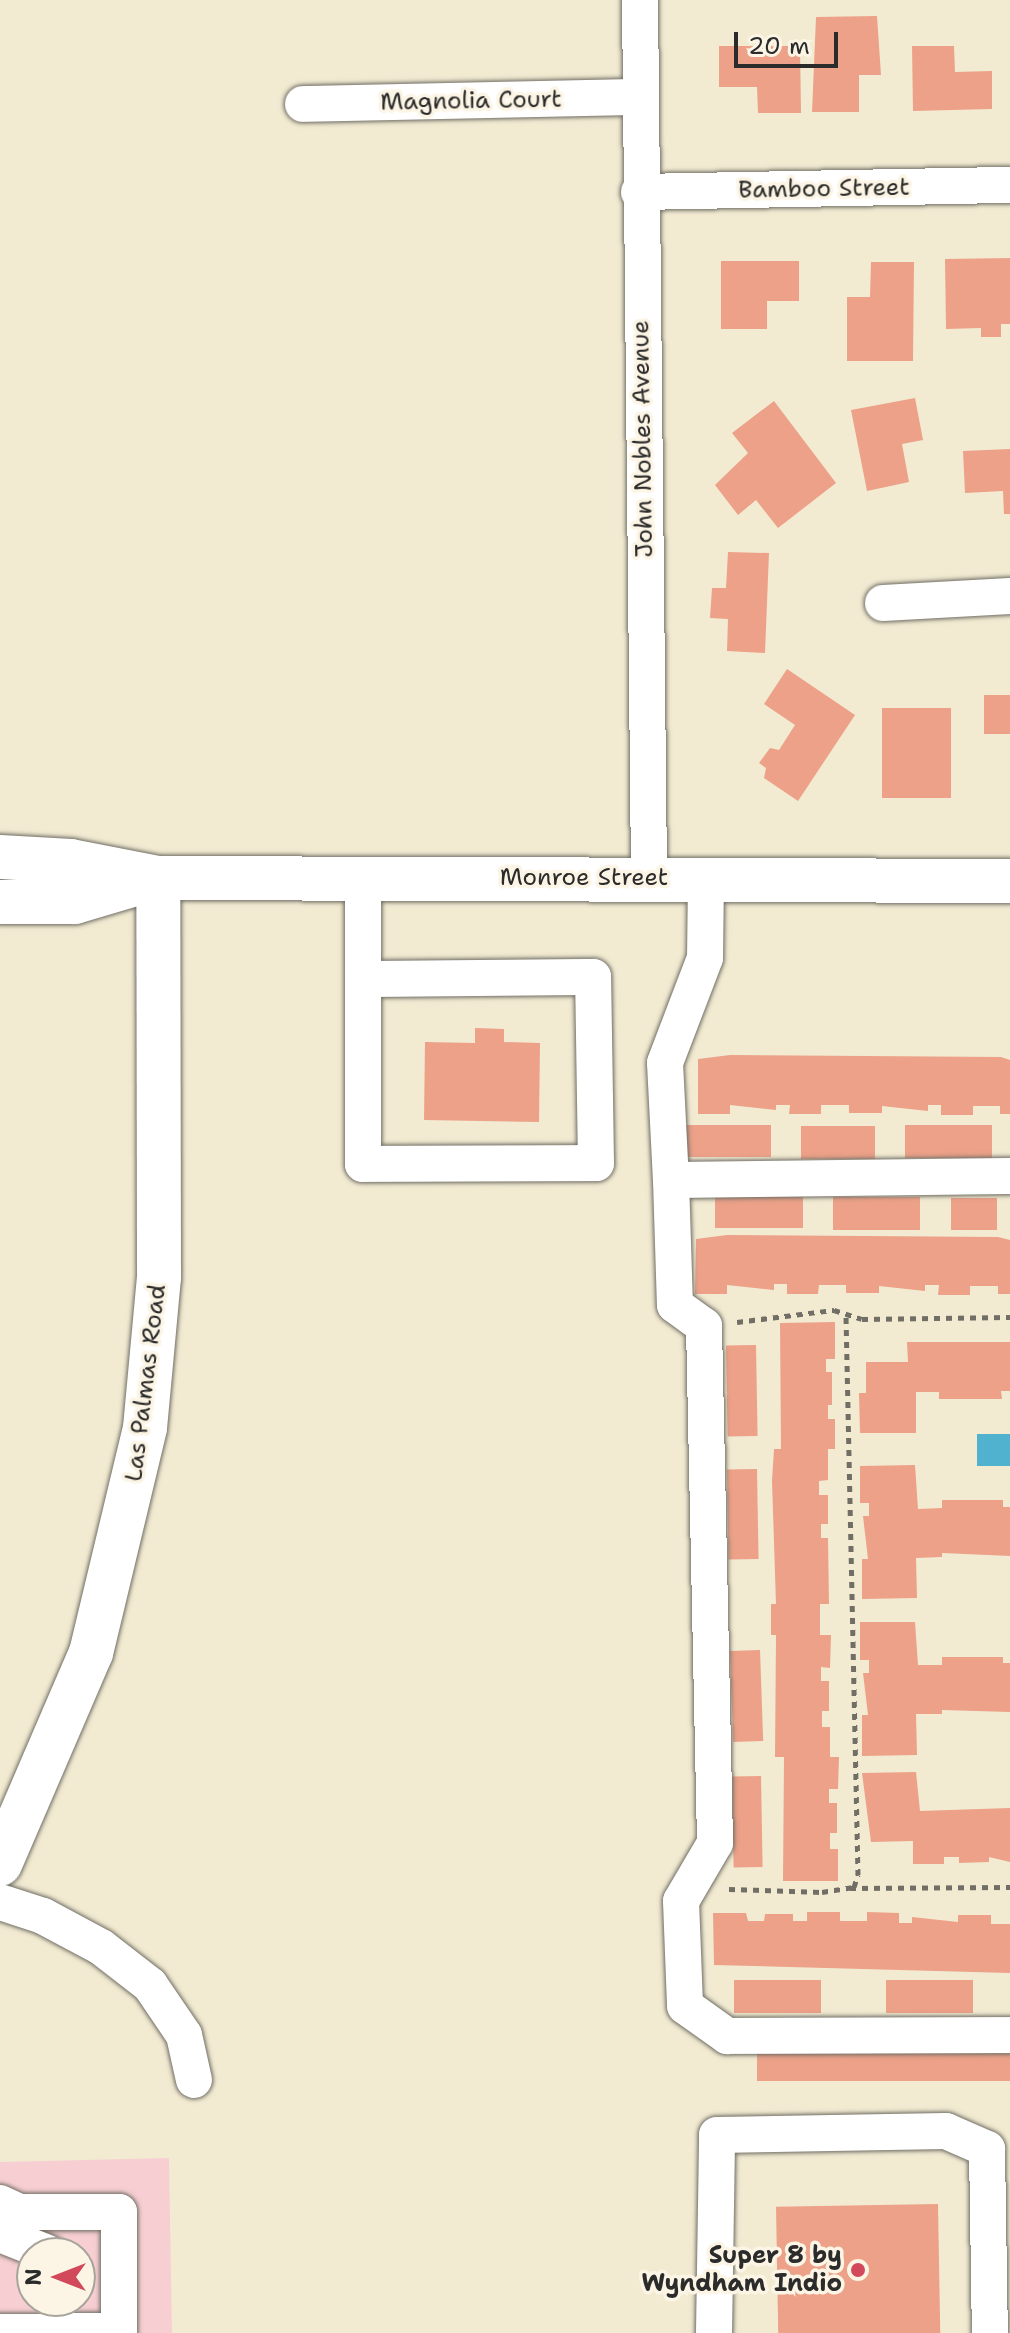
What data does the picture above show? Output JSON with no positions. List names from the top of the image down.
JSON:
{
  "streets": {
    "main road": ["Monroe Street", "Las Palmas Road"],
    "street": ["Magnolia Court", "Bamboo Street", "John Nobles Avenue"]
  },
  "crossings": [
    ["Magnolia Court", "John Nobles Avenue"],
    ["Bamboo Street", "John Nobles Avenue"],
    ["John Nobles Avenue", "Monroe Street"],
    ["Monroe Street", "Las Palmas Road"]
  ],
  "places": ["Super 8 by Wyndham Indio"],
  "scale_bar": "20 m",
  "north": "left"
}
